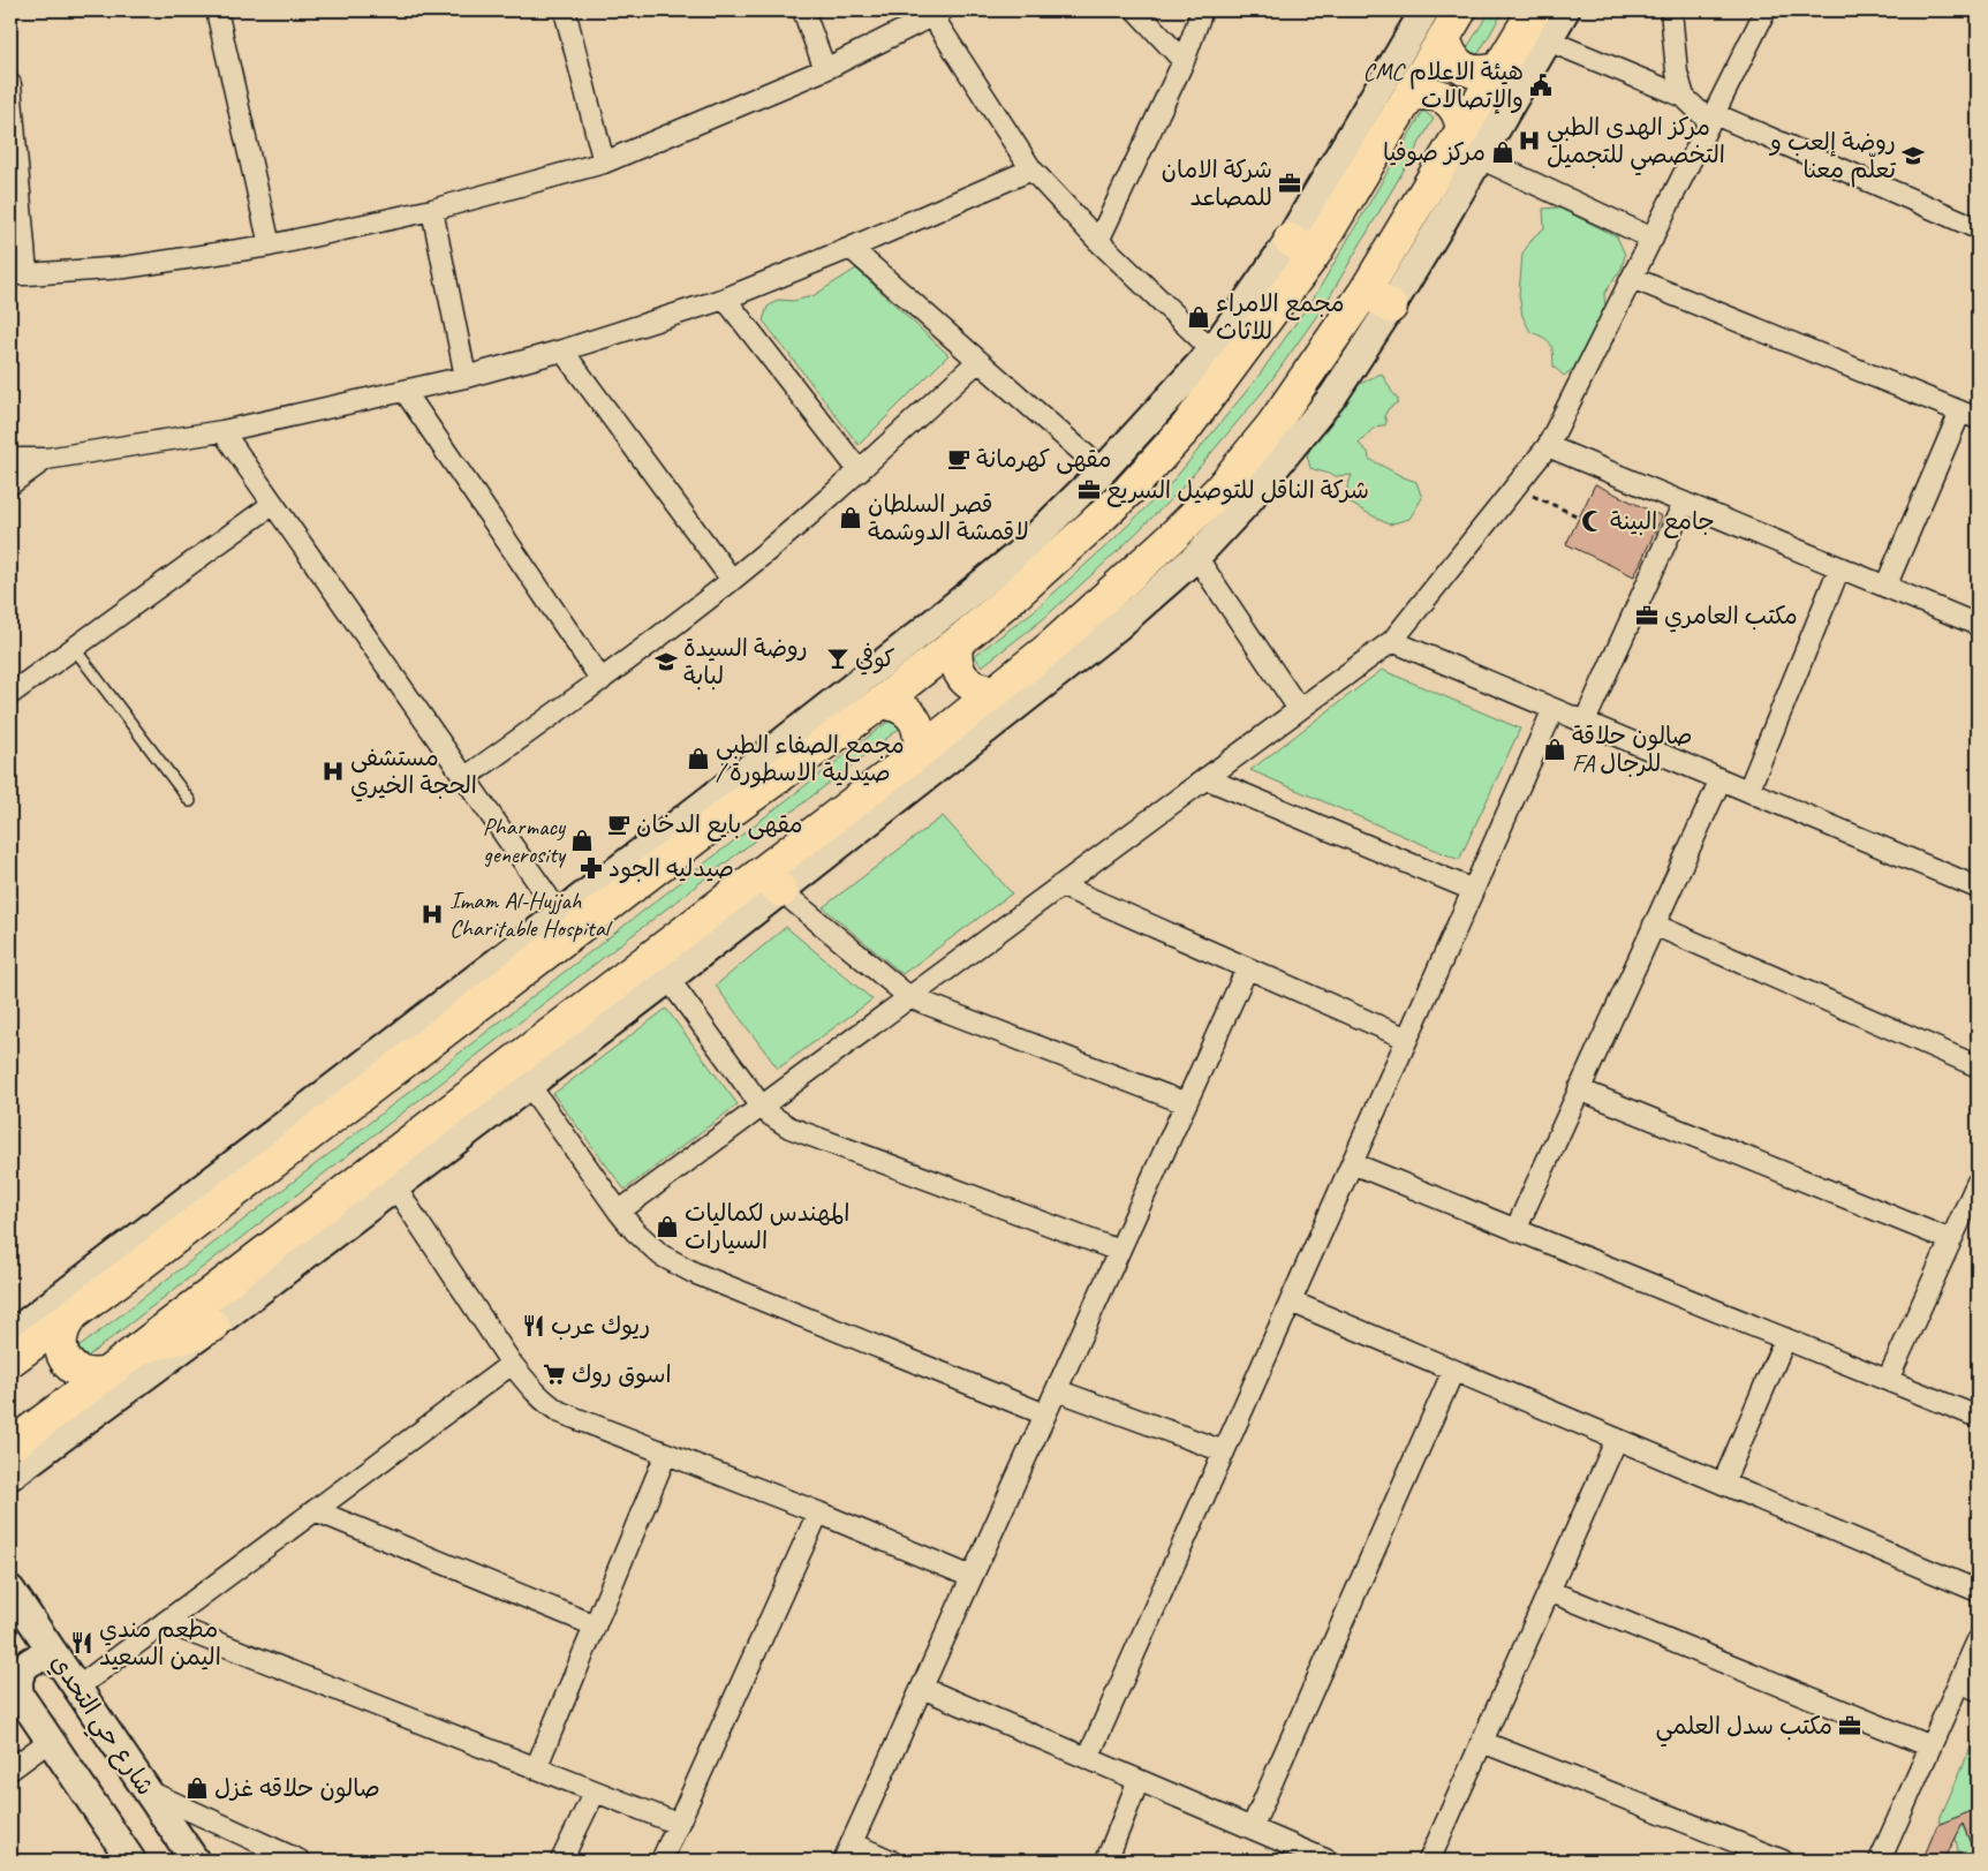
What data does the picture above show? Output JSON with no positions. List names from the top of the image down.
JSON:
{
  "streets": {
    "street": ["شارع حي التحدي"]
  },
  "places": {
    "public building": ["CMC هيئة الاعلام والإتصالات"],
    "hospital": ["مركز الهدى الطبي التخصصي للتجميل", "مستشفى الحجة الخيري", "Imam Al-Hujjah Charitable Hospital"],
    "shop": [
      "مركز صوفيا",
      "مجمع الامراء للاثاث",
      "قصر السلطان لاقمشة الدوشمة",
      "صالون حلاقة FA للرجال",
      "مجمع الصفاء الطبي / صيدلية الاسطورة",
      "Pharmacy generosity",
      "المهندس لكماليات السيارات",
      "صالون حلاقه غزل"
    ],
    "school or university": ["روضة إلعب و تعلّم معنا", "روضة السيدة لبابة"],
    "office": [
      "شركة الامان للمصاعد",
      "شركة الناقل للتوصيل السريع",
      "مكتب العامري",
      "مكتب سدل العلمي"
    ],
    "cafe": ["مقهى كهرمانة", "مقهى بايع الدخان"],
    "mosque": ["جامع البينة"],
    "bar": ["كوفي"],
    "pharmacy": ["صيدليه الجود"],
    "restaurant": ["ريوك عرب", "مطعم مندي اليمن السعيد"],
    "supermarket": ["اسوق روك"]
  }
}
